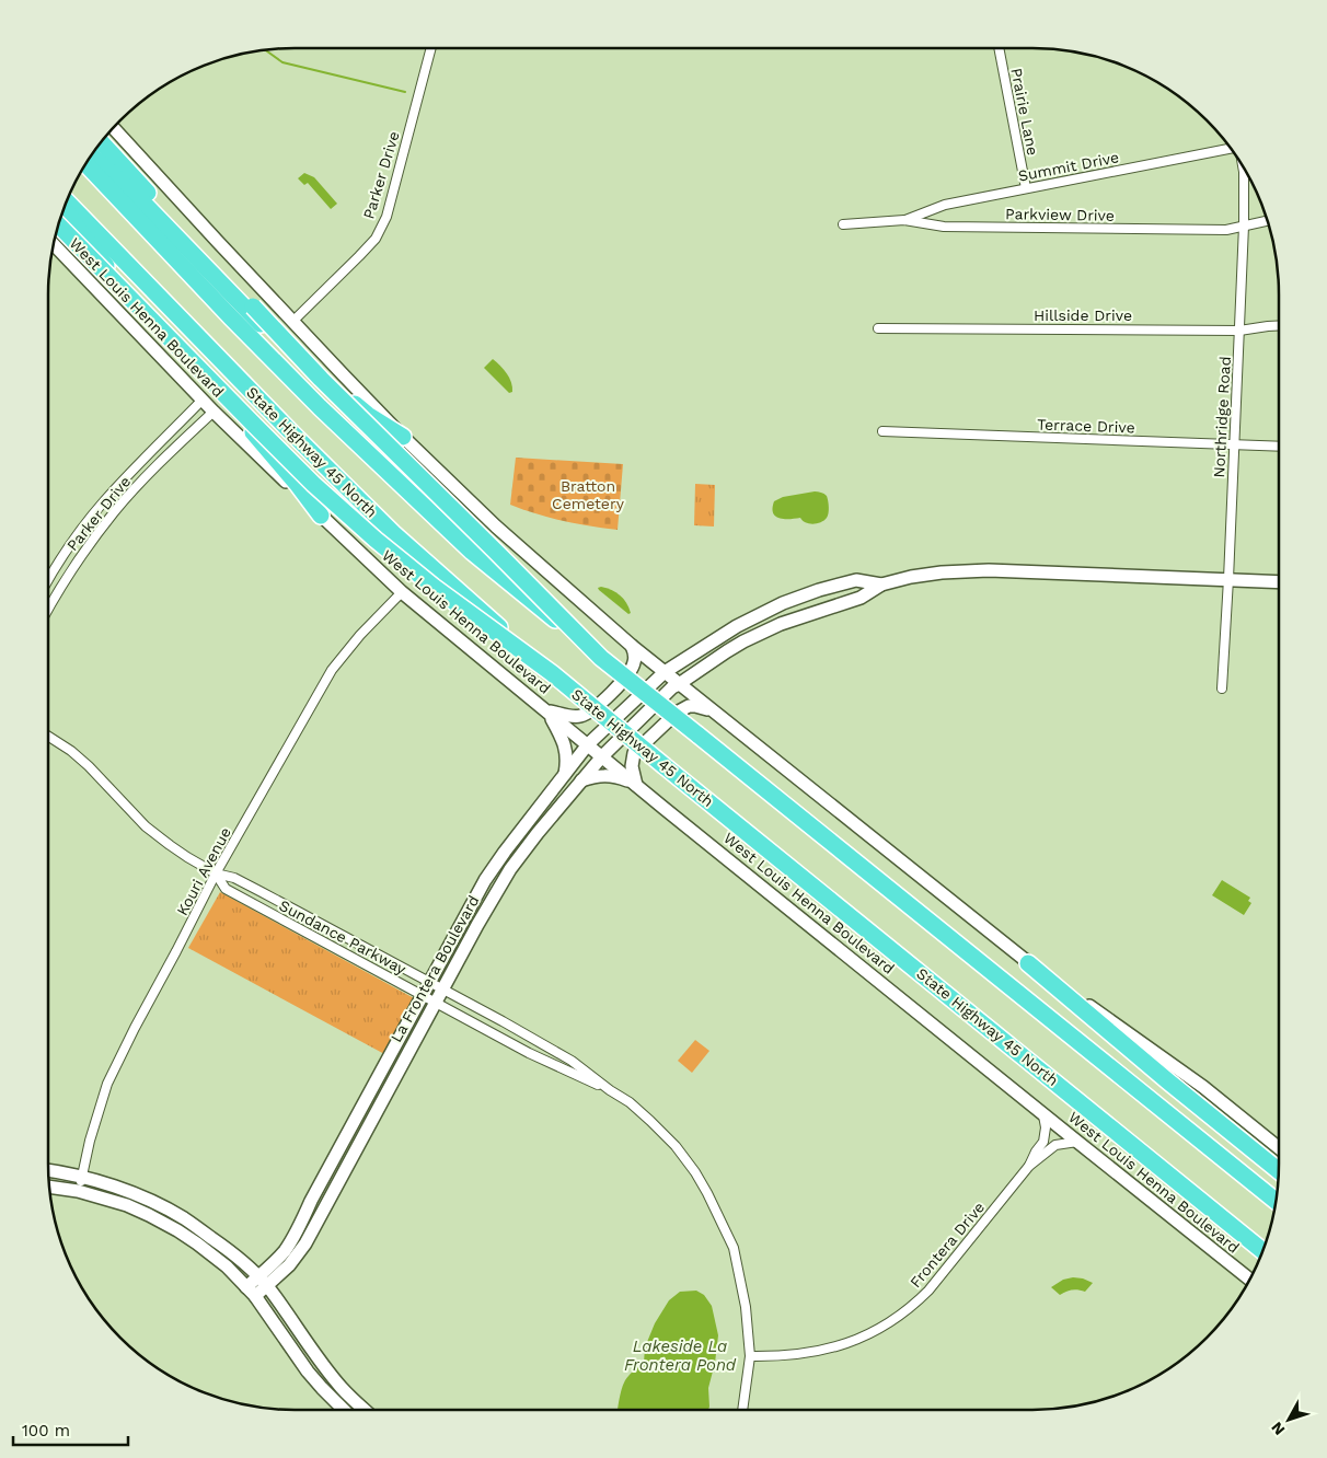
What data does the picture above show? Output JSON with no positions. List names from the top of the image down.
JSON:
{
  "streets": {
    "highway": ["State Highway 45 North"],
    "main road": ["West Louis Henna Boulevard", "La Frontera Boulevard"],
    "street": [
      "Prairie Lane",
      "Summit Drive",
      "Parker Drive",
      "Parkview Drive",
      "Hillside Drive",
      "Northridge Road",
      "Terrace Drive",
      "Kouri Avenue",
      "Sundance Parkway",
      "Frontera Drive"
    ]
  },
  "crossings": [
    ["Prairie Lane", "Summit Drive"],
    ["Summit Drive", "Parkview Drive"],
    ["Parker Drive", "West Louis Henna Boulevard"],
    ["Parkview Drive", "Northridge Road"],
    ["Hillside Drive", "Northridge Road"],
    ["West Louis Henna Boulevard", "Kouri Avenue"],
    ["West Louis Henna Boulevard", "La Frontera Boulevard"],
    ["Northridge Road", "Terrace Drive"],
    ["Kouri Avenue", "Sundance Parkway"],
    ["Sundance Parkway", "La Frontera Boulevard"],
    ["Sundance Parkway", "Frontera Drive"]
  ],
  "water": ["Lakeside La Frontera Pond"],
  "parks": ["Bratton Cemetery"],
  "scale_bar": "100 m",
  "north": "bottom left"
}
